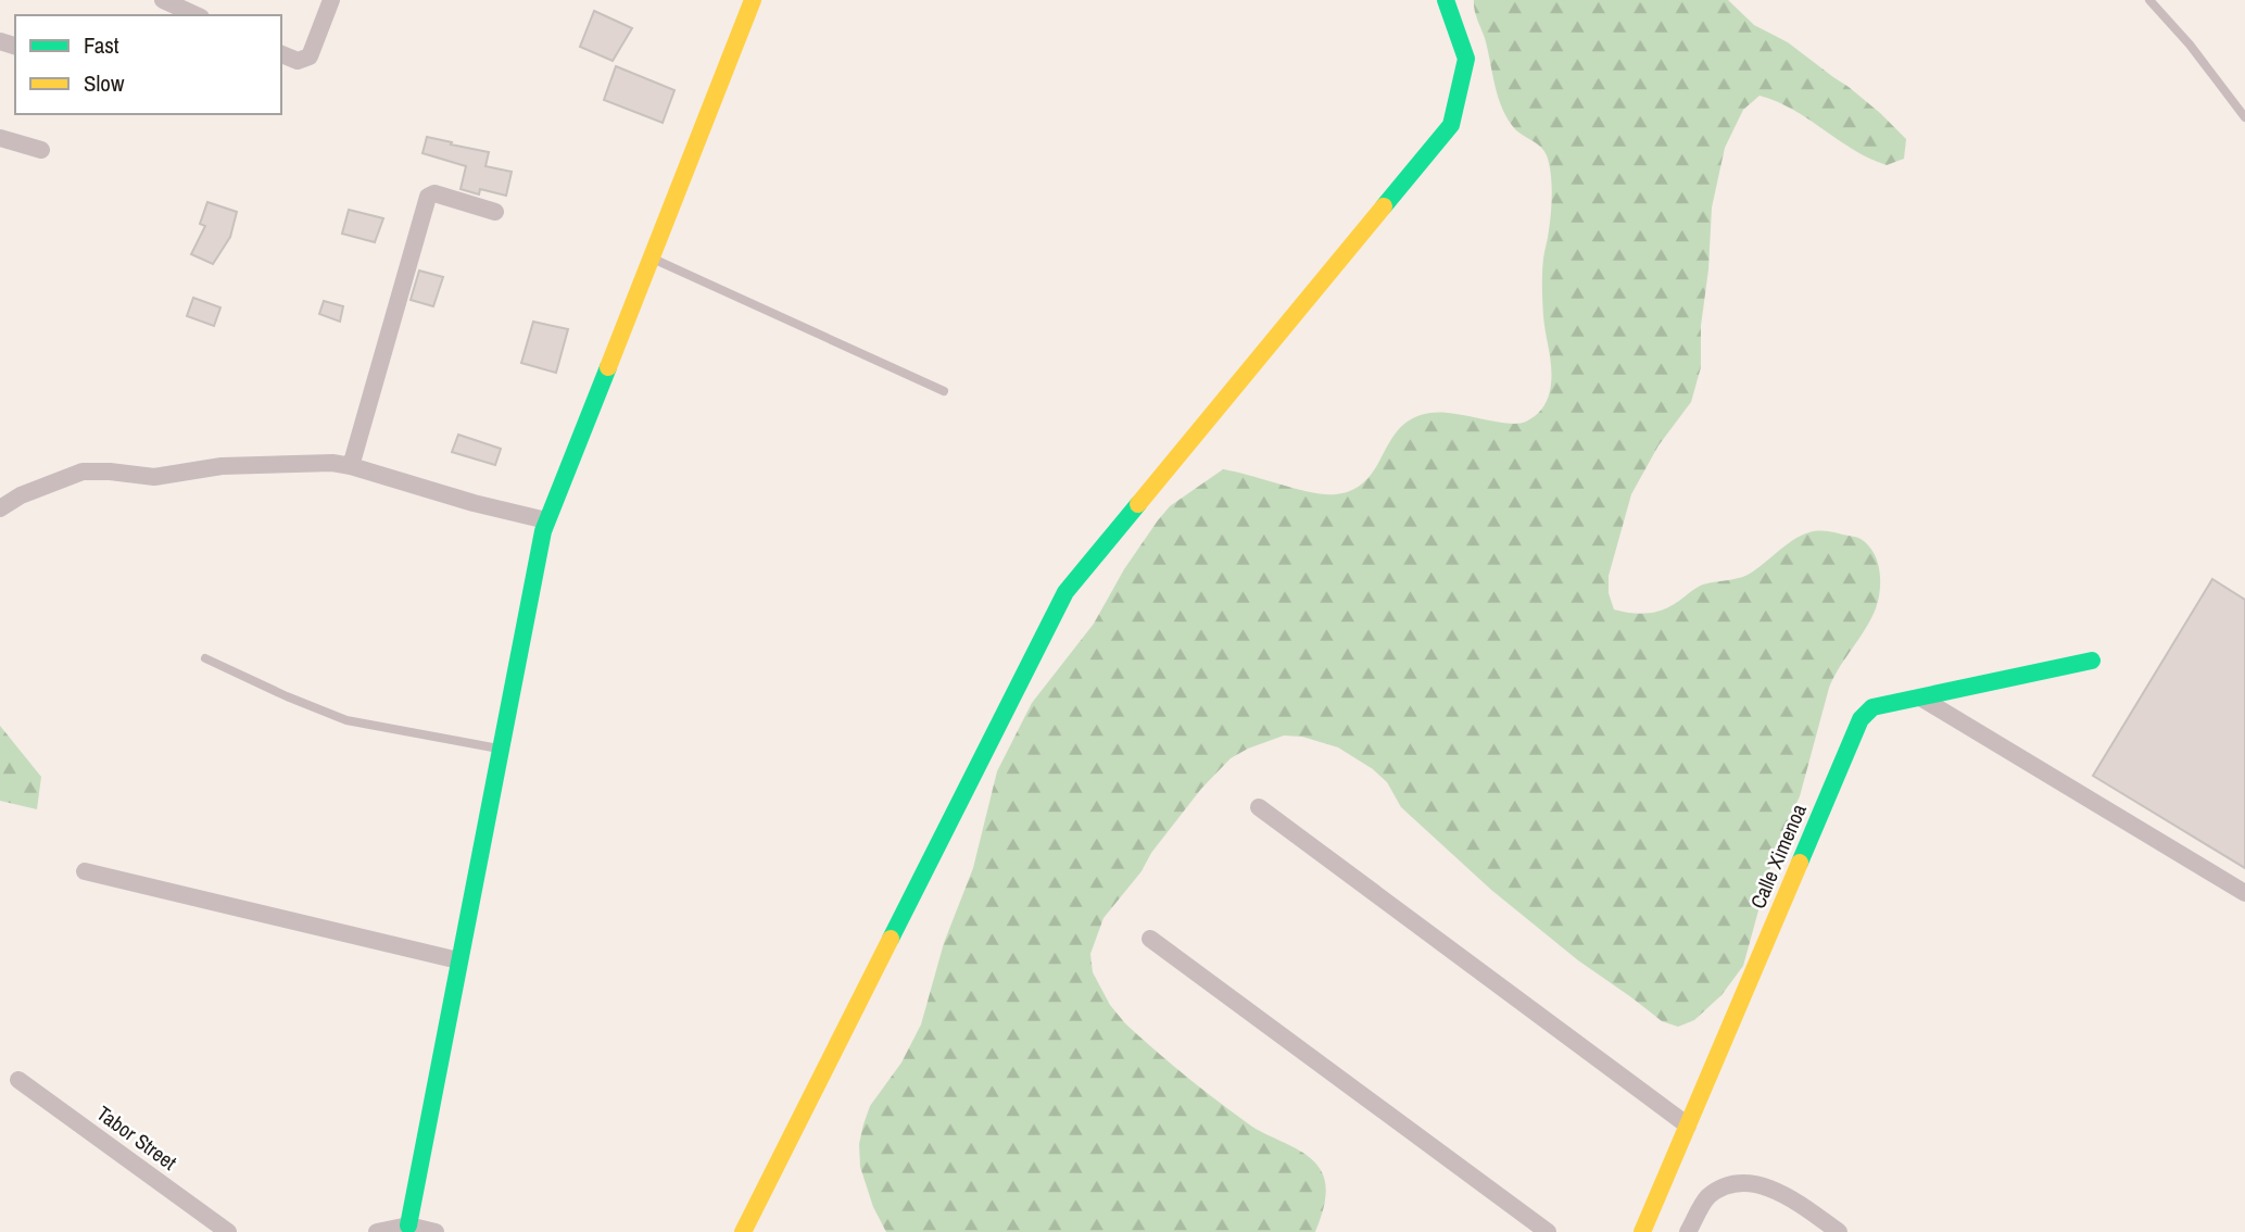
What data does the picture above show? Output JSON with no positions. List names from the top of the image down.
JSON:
{
  "streets": {
    "street": ["Calle Ximenoa", "Tabor Street"]
  },
  "legend": ["Fast", "Slow"]
}
